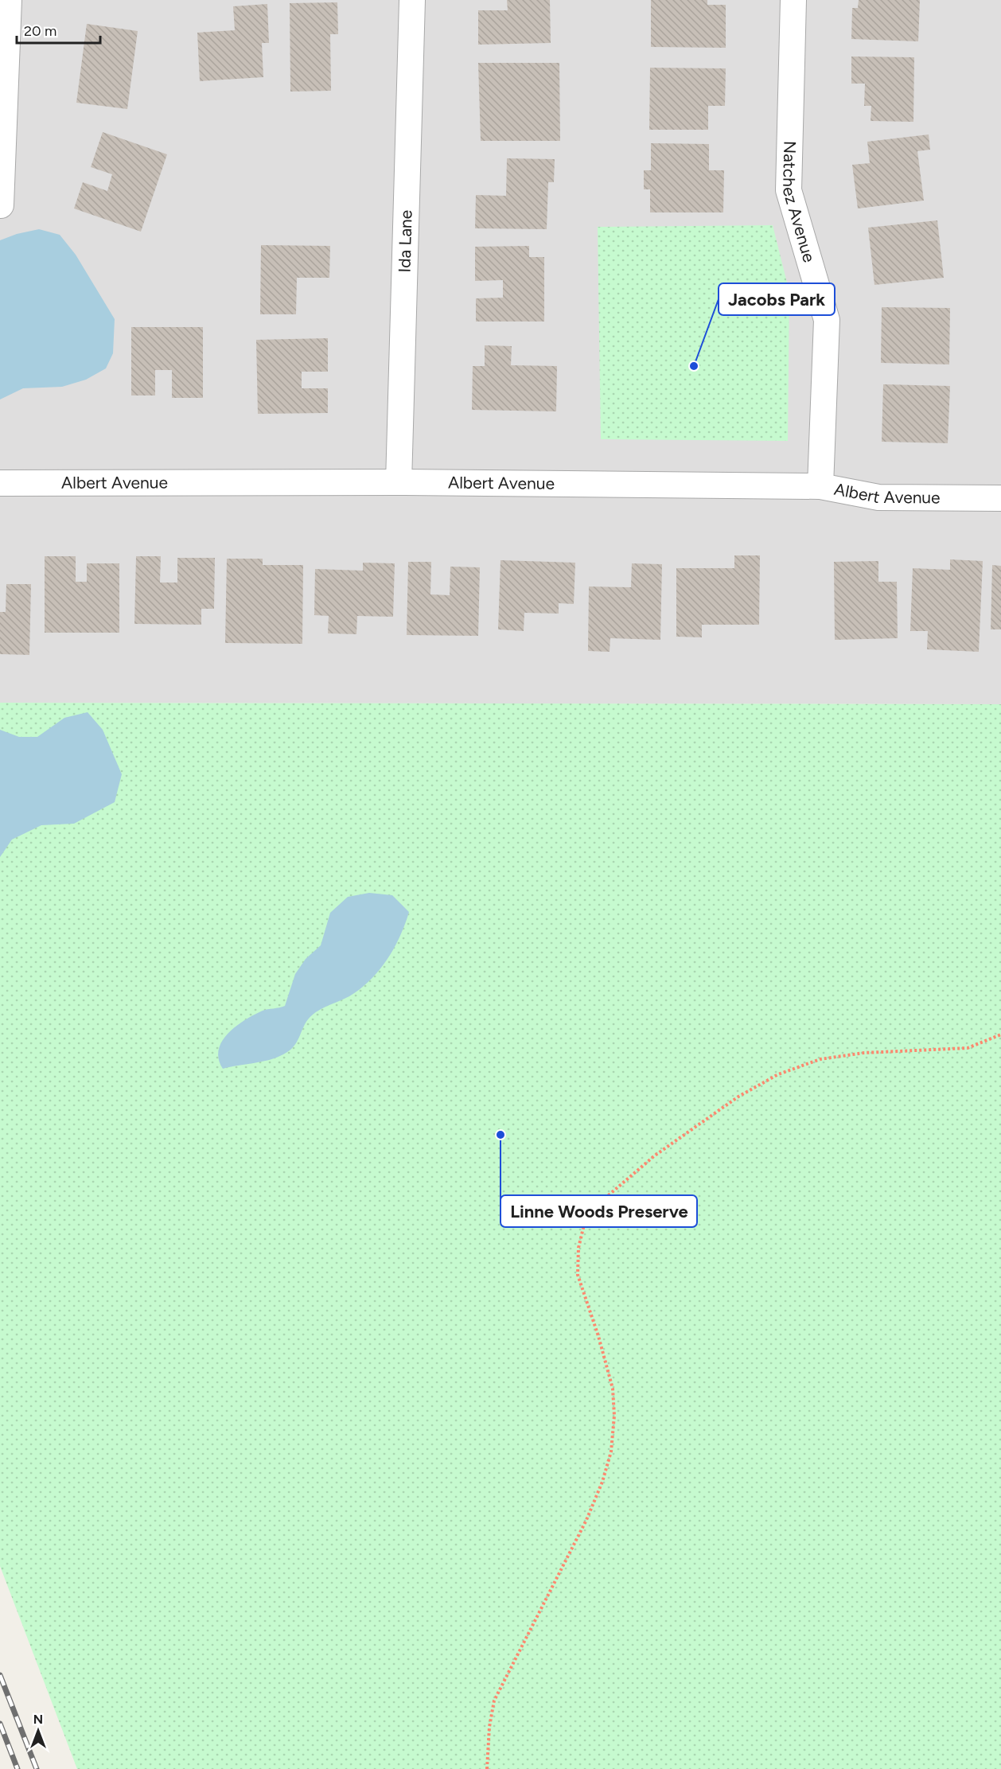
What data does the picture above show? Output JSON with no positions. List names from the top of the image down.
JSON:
{
  "streets": {
    "street": ["Natchez Avenue", "Ida Lane", "Albert Avenue"]
  },
  "crossings": [
    ["Natchez Avenue", "Albert Avenue"],
    ["Ida Lane", "Albert Avenue"]
  ],
  "places": ["Jacobs Park", "Linne Woods Preserve"],
  "scale_bar": "20 m",
  "north": "top"
}
